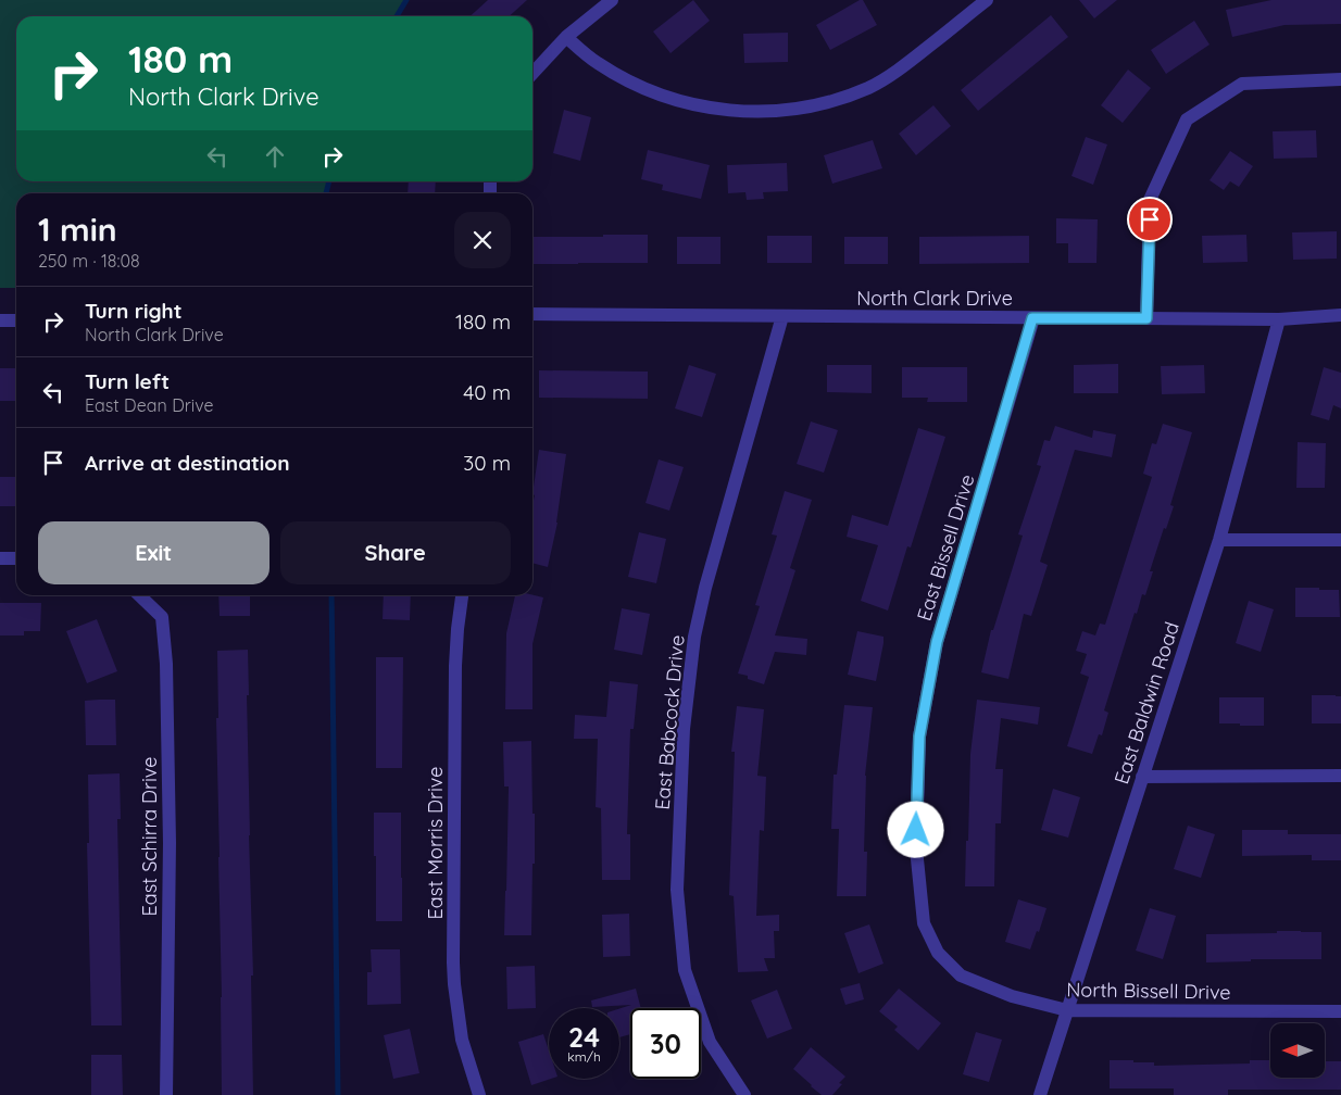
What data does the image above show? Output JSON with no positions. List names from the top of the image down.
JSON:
{
  "streets": {
    "street": [
      "North Clark Drive",
      "East Bissell Drive",
      "East Baldwin Road",
      "East Babcock Drive",
      "East Schirra Drive",
      "East Morris Drive",
      "North Bissell Drive"
    ]
  },
  "crossings": [
    ["North Clark Drive", "East Bissell Drive"],
    ["North Clark Drive", "East Baldwin Road"],
    ["North Clark Drive", "East Babcock Drive"],
    ["East Bissell Drive", "North Bissell Drive"],
    ["East Baldwin Road", "North Bissell Drive"]
  ],
  "north": "left",
  "page": {
    "turn": ["180 m", "North Clark Drive"],
    "heading": ["1 min", "250 m · 18:08"],
    "list": [
      {
        "name": "Turn right",
        "note": "North Clark Drive",
        "value": "180 m"
      },
      {
        "name": "Turn left",
        "note": "East Dean Drive",
        "value": "40 m"
      },
      {
        "name": "Arrive at destination",
        "value": "30 m"
      }
    ],
    "buttons": ["Exit", "Share"],
    "speed": "24 km/h",
    "limit": "30"
  }
}
